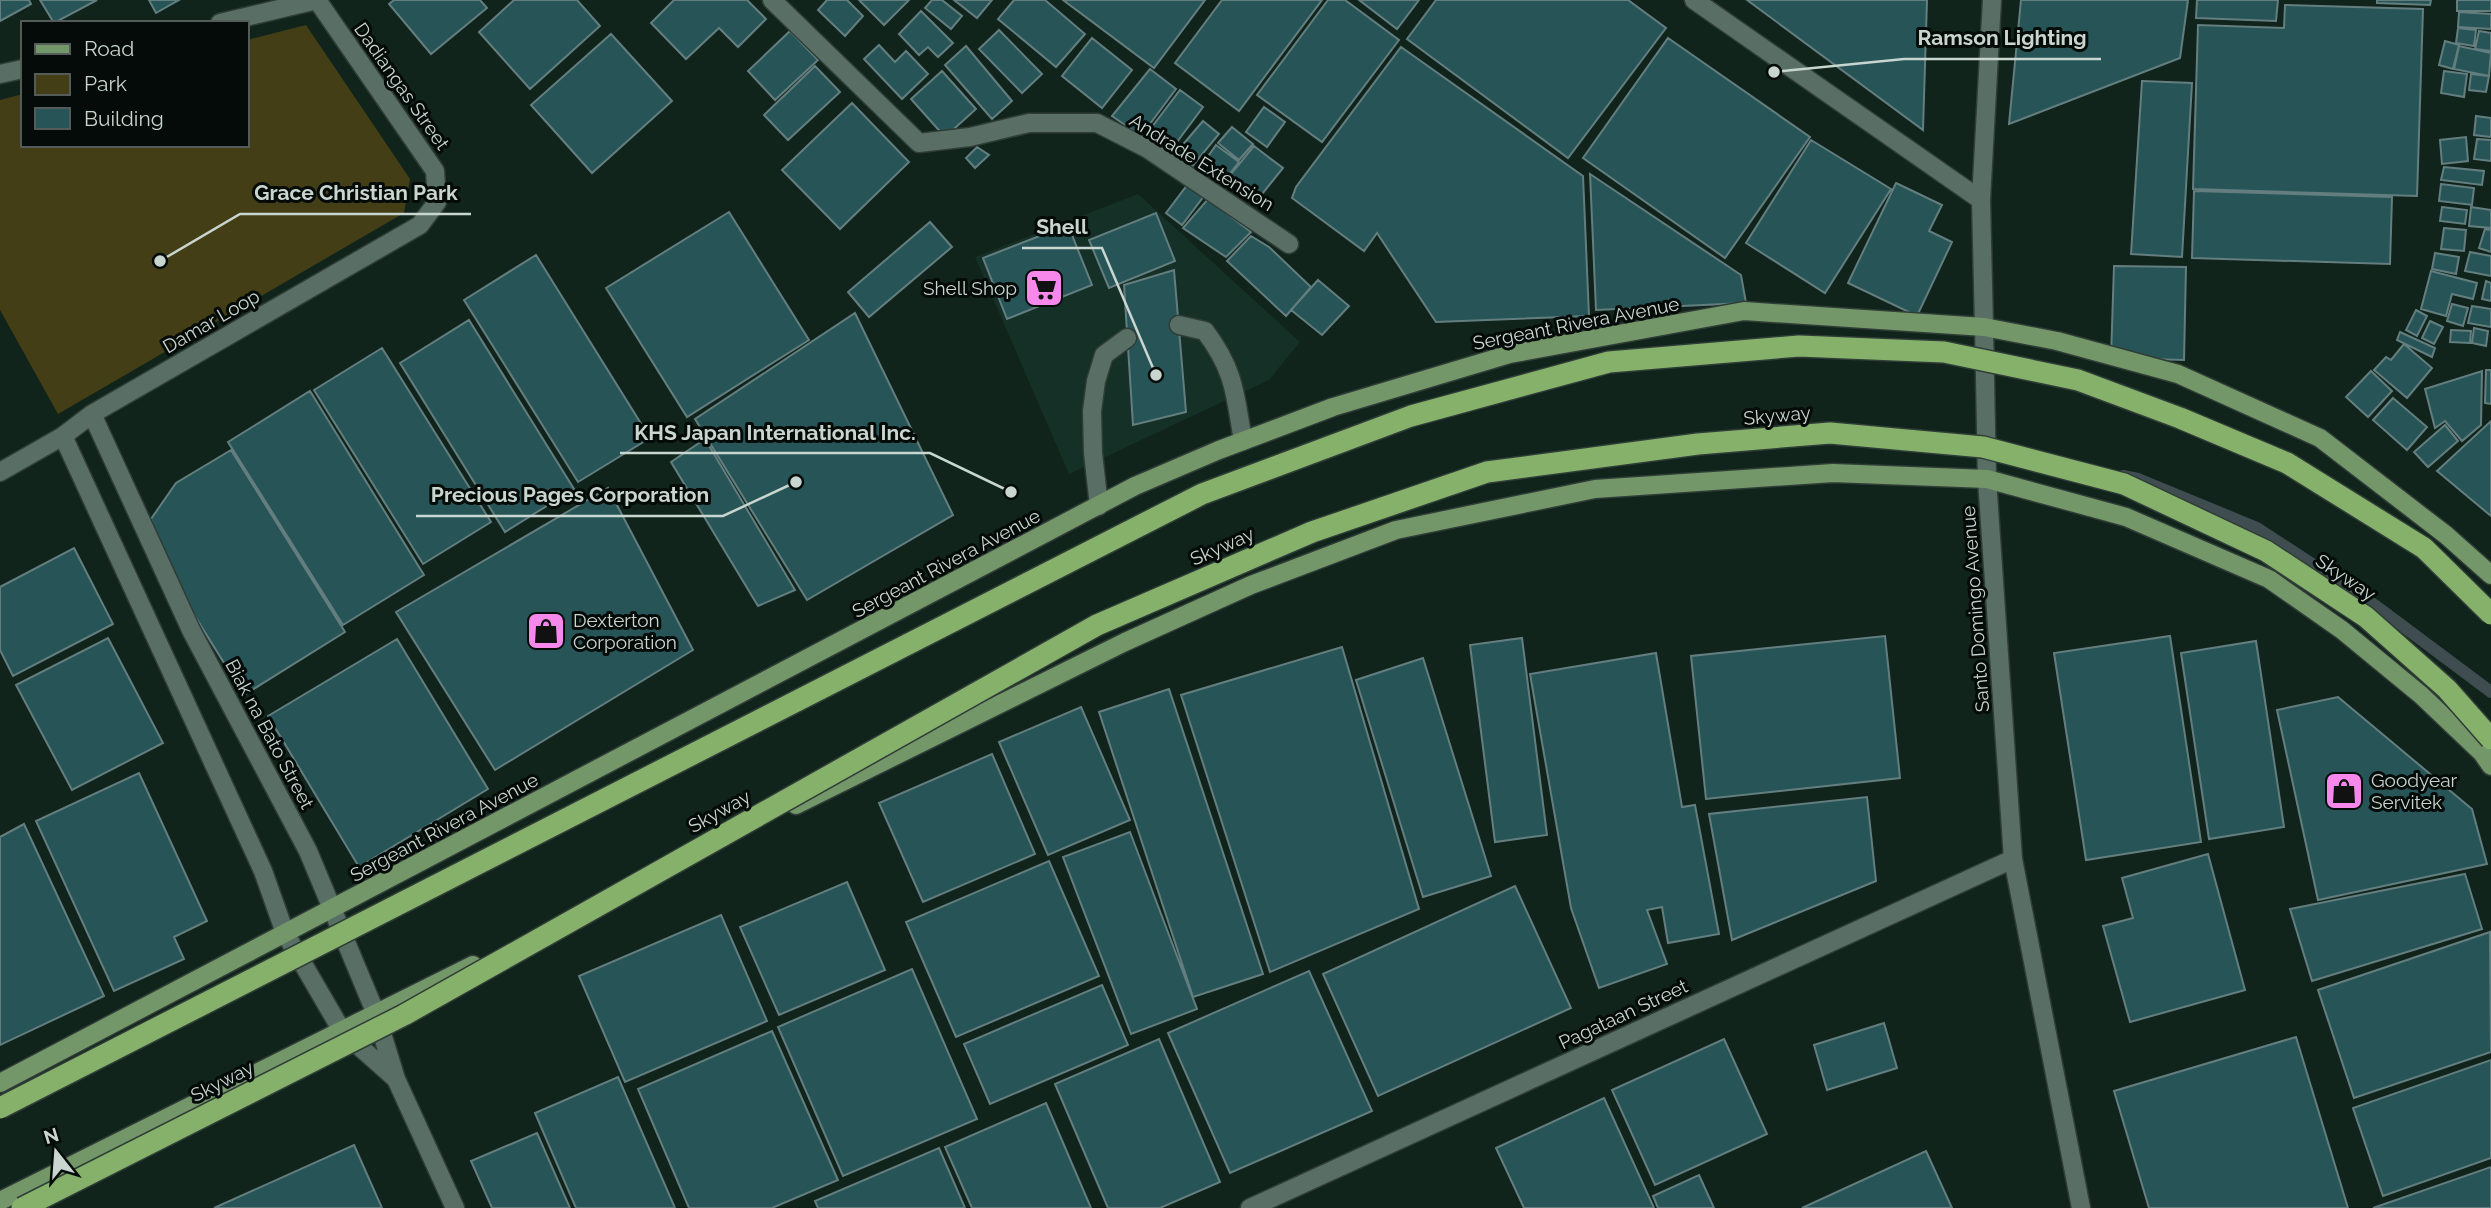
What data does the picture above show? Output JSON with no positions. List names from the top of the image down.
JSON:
{
  "streets": {
    "highway": ["Skyway"],
    "main road": ["Sergeant Rivera Avenue"],
    "street": [
      "Dadiangas Street",
      "Andrade Extension",
      "Damar Loop",
      "Santo Domingo Avenue",
      "Biak na Bato Street",
      "Pagataan Street"
    ]
  },
  "crossings": [
    ["Dadiangas Street", "Damar Loop"],
    ["Damar Loop", "Biak na Bato Street"],
    ["Sergeant Rivera Avenue", "Santo Domingo Avenue"],
    ["Sergeant Rivera Avenue", "Biak na Bato Street"],
    ["Santo Domingo Avenue", "Pagataan Street"]
  ],
  "places": {
    "other": [
      "Ramson Lighting",
      "Grace Christian Park",
      "Shell",
      "Precious Pages Corporation",
      "KHS Japan International Inc."
    ],
    "supermarket": ["Shell Shop"],
    "shop": ["Dexterton Corporation", "Goodyear Servitek"]
  },
  "legend": ["Road", "Park", "Building"],
  "north": "top"
}
